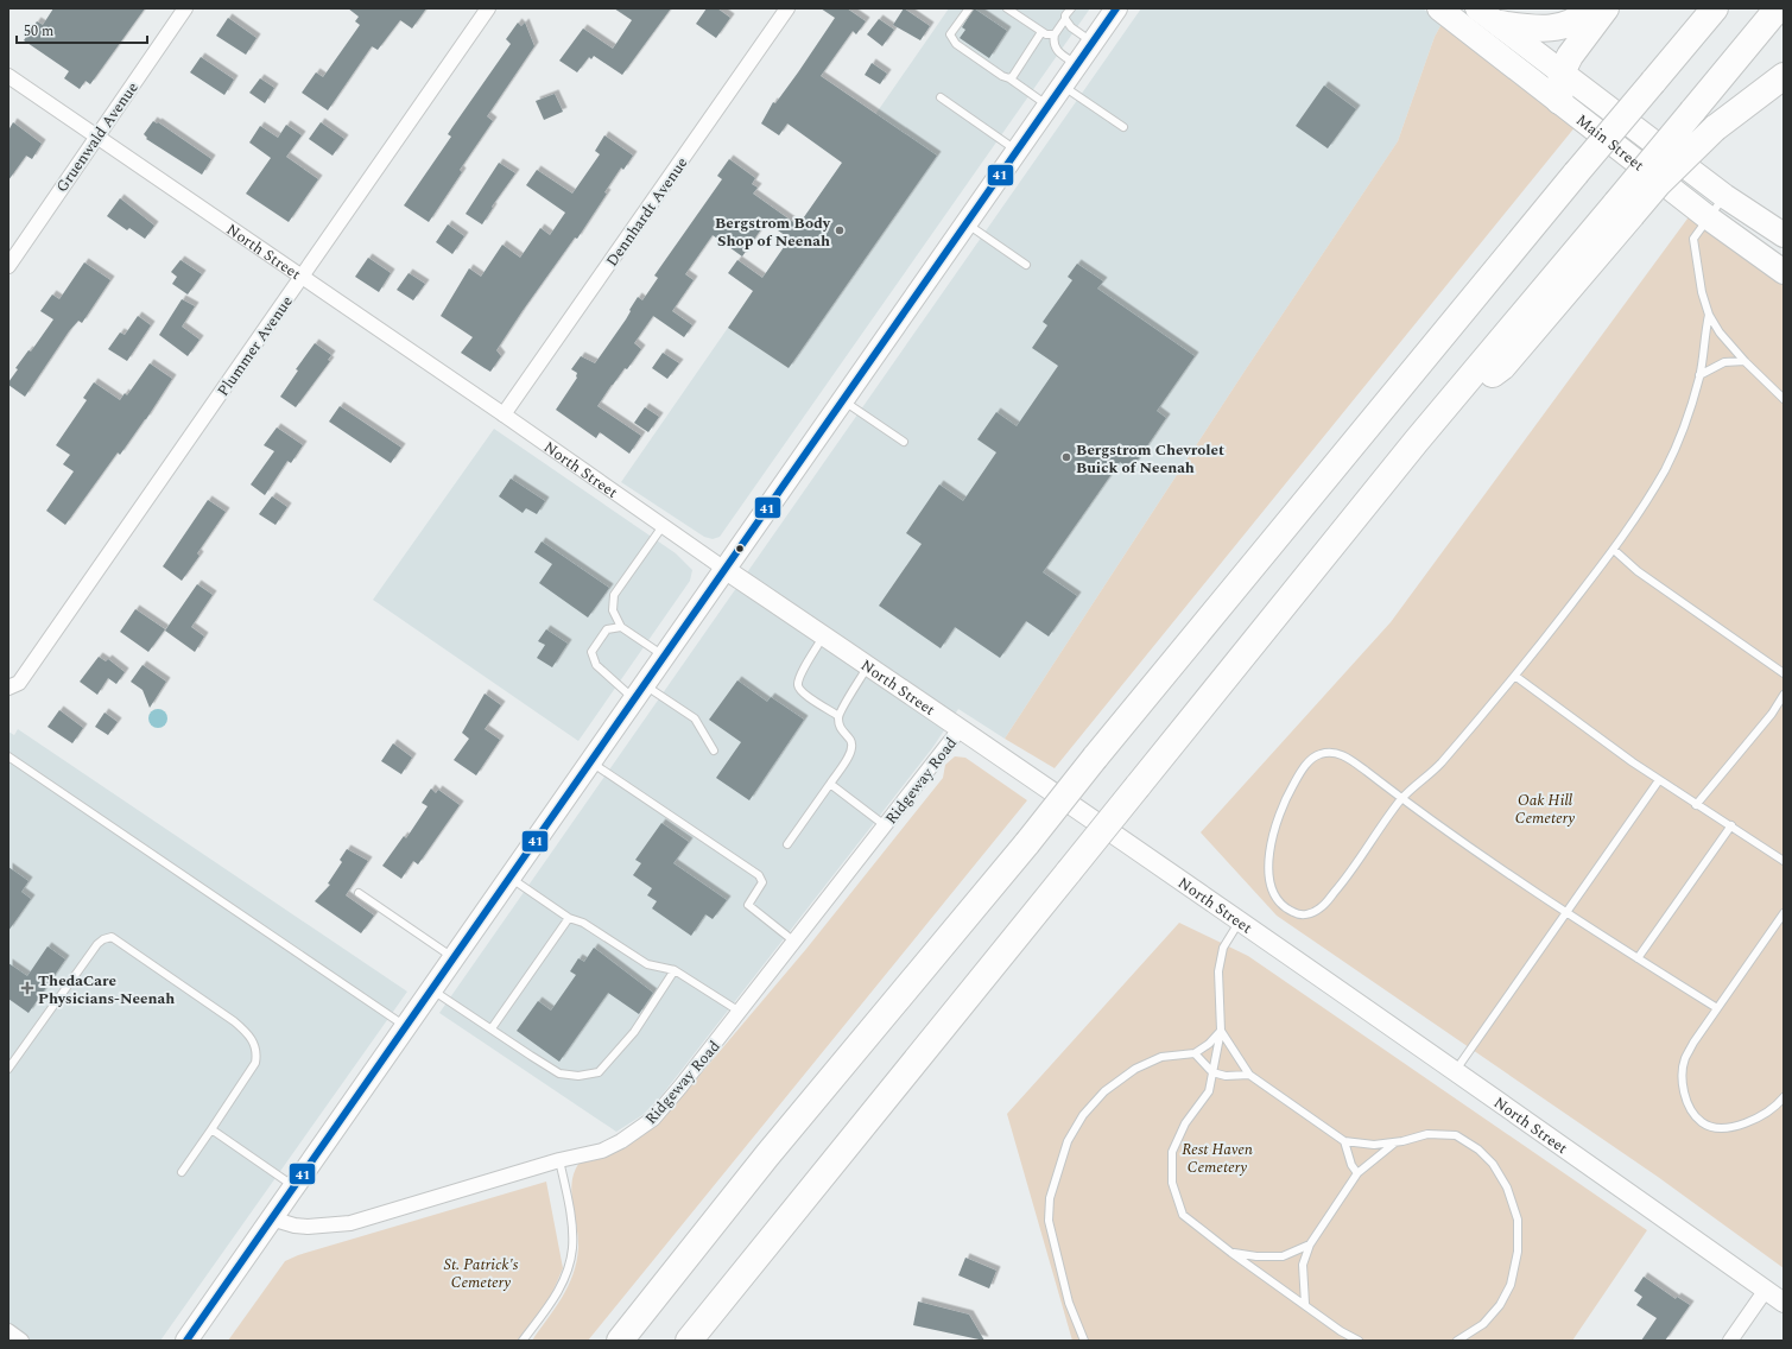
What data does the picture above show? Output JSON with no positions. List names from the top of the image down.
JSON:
{
  "streets": {
    "main road": ["Main Street"],
    "street": [
      "Gruenwald Avenue",
      "Dennhardt Avenue",
      "North Street",
      "Plummer Avenue",
      "Ridgeway Road"
    ]
  },
  "crossings": [
    ["Gruenwald Avenue", "North Street"],
    ["Dennhardt Avenue", "North Street"],
    ["North Street", "Plummer Avenue"],
    ["North Street", "Ridgeway Road"]
  ],
  "parks": ["Oak Hill Cemetery", "Rest Haven Cemetery", "St. Patrick's Cemetery"],
  "places": {
    "other": ["Bergstrom Body Shop of Neenah", "Bergstrom Chevrolet Buick of Neenah"],
    "health": ["ThedaCare Physicians-Neenah"]
  },
  "lines": ["transit line 41"],
  "scale_bar": "50 m"
}
